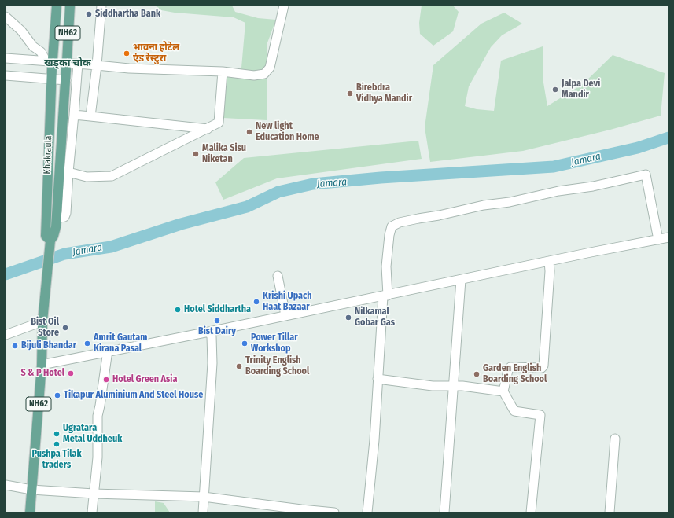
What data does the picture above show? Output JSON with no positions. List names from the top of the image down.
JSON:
{
  "streets": {
    "main road": ["NH62", "Khakraula"]
  },
  "crossings": [
    ["NH62", "Khakraula"]
  ],
  "districts": ["खड्का चोक"],
  "water": ["Jamara"],
  "places": [
    "Siddhartha Bank",
    "भावना होटेल एंड रेस्टुरा",
    "Jalpa Devi Mandir",
    "Birebdra Vidhya Mandir",
    "New light Education Home",
    "Malika Sisu Niketan",
    "Krishi Upach Haat Bazaar",
    "Hotel Siddhartha",
    "Nilkamal Gobar Gas",
    "Bist Dairy",
    "Bist Oil Store",
    "Amrit Gautam Kirana Pasal",
    "Power Tillar Workshop",
    "Bijuli Bhandar",
    "Trinity English Boarding School",
    "S & P Hotel",
    "Garden English Boarding School",
    "Hotel Green Asia",
    "Tikapur Aluminium And Steel House",
    "Ugratara Metal Uddheuk",
    "Pushpa Tilak traders"
  ]
}
